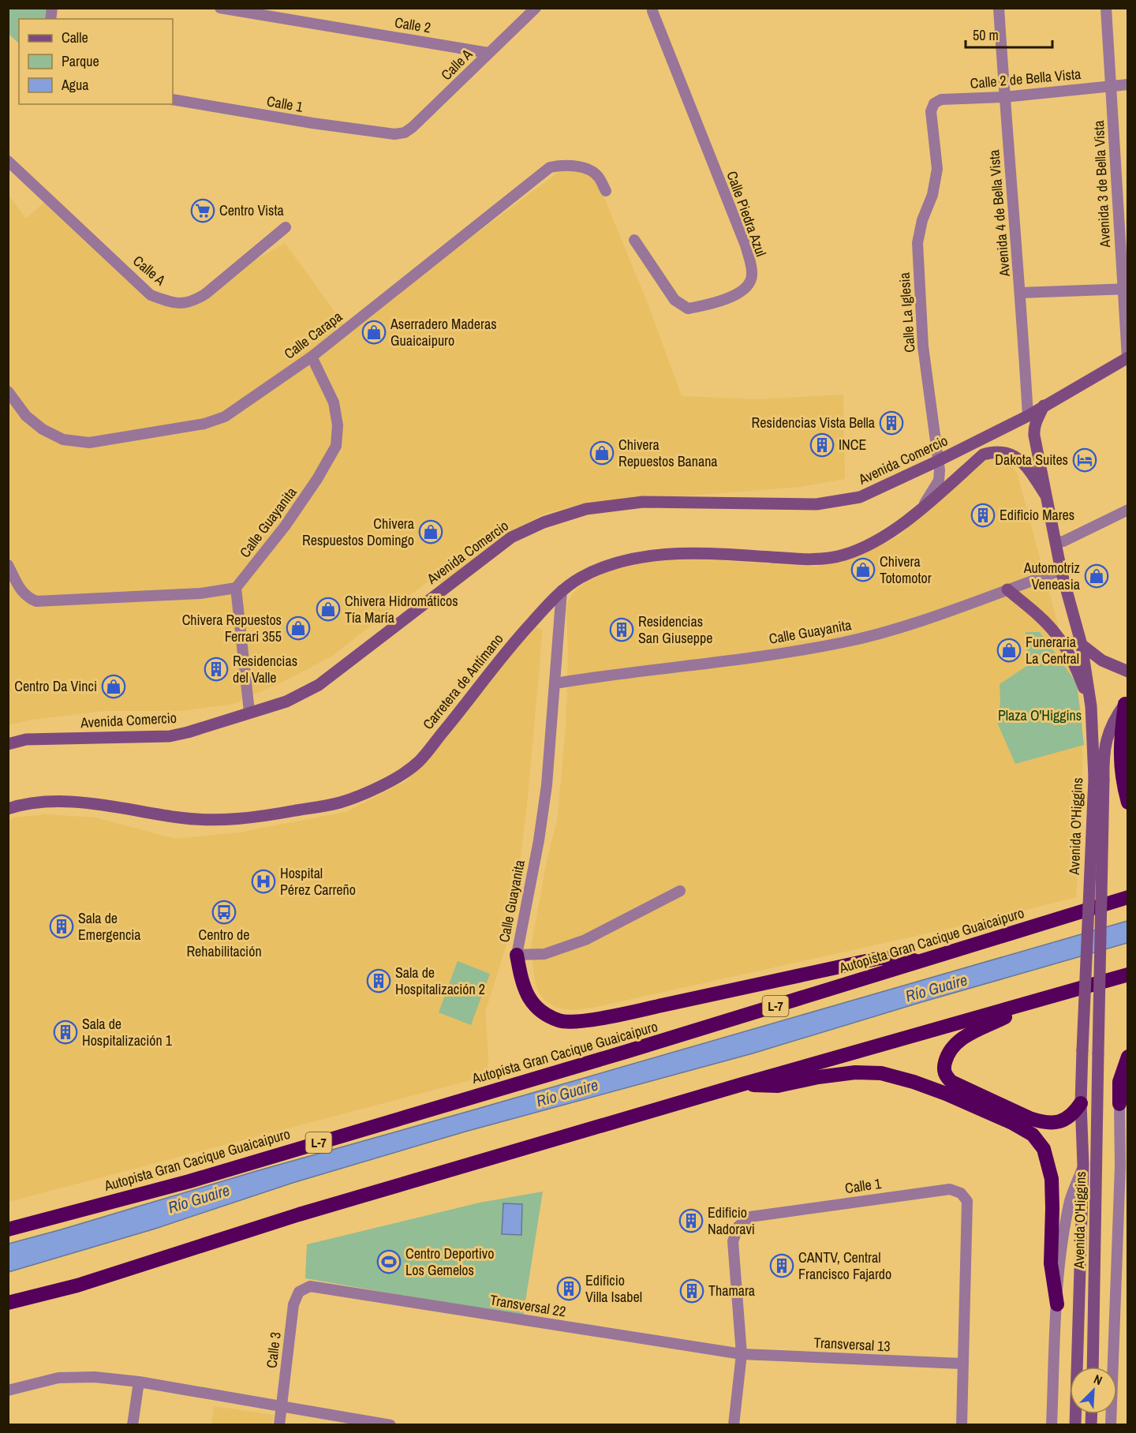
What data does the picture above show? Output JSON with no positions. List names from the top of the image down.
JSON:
{
  "streets": {
    "highway": ["Autopista Gran Cacique Guaicaipuro", "L-7"],
    "main road": ["Avenida Comercio", "Carretera de Antímano", "Avenida O'Higgins"],
    "street": [
      "Calle 2",
      "Calle A",
      "Calle 2 de Bella Vista",
      "Calle 1",
      "Avenida 3 de Bella Vista",
      "Avenida 4 de Bella Vista",
      "Calle Piedra Azul",
      "Calle La Iglesia",
      "Calle Carapa",
      "Calle Guayanita",
      "Transversal 22",
      "Transversal 13",
      "Calle 3"
    ]
  },
  "crossings": [
    ["Calle 2", "Calle A"],
    ["Calle A", "Calle 1"],
    ["Calle 2 de Bella Vista", "Avenida 3 de Bella Vista"],
    ["Calle 2 de Bella Vista", "Avenida 4 de Bella Vista"],
    ["Calle 2 de Bella Vista", "Calle La Iglesia"],
    ["Calle 1", "Transversal 22"],
    ["Calle 1", "Transversal 13"],
    ["Avenida 3 de Bella Vista", "Avenida Comercio"],
    ["Avenida 4 de Bella Vista", "Avenida Comercio"],
    ["Calle La Iglesia", "Avenida Comercio"],
    ["Calle La Iglesia", "Carretera de Antímano"],
    ["Calle La Iglesia", "Avenida O'Higgins"],
    ["Calle Carapa", "Calle Guayanita"],
    ["Avenida Comercio", "Avenida O'Higgins"],
    ["Calle Guayanita", "Carretera de Antímano"],
    ["Calle Guayanita", "Avenida O'Higgins"],
    ["Carretera de Antímano", "Avenida O'Higgins"],
    ["Transversal 22", "Transversal 13"],
    ["Transversal 22", "Calle 3"]
  ],
  "water": ["Río Guaire"],
  "parks": ["Plaza O'Higgins"],
  "places": {
    "supermarket": ["Centro Vista"],
    "shop": [
      "Aserradero Maderas Guaicaipuro",
      "Chivera Repuestos Banana",
      "Chivera Respuestos Domingo",
      "Chivera Totomotor",
      "Automotriz Veneasia",
      "Chivera Hidromáticos Tía María",
      "Chivera Repuestos Ferrari 355",
      "Funeraria La Central",
      "Centro Da Vinci"
    ],
    "building": [
      "Residencias Vista Bella",
      "INCE",
      "Edificio Mares",
      "Residencias San Giuseppe",
      "Residencias del Valle",
      "Sala de Emergencia",
      "Sala de Hospitalización 2",
      "Sala de Hospitalización 1",
      "Edificio Nadoravi",
      "CANTV, Central Francisco Fajardo",
      "Edificio Villa Isabel",
      "Thamara"
    ],
    "hotel": ["Dakota Suites"],
    "hospital": ["Hospital Pérez Carreño"],
    "bus stop": ["Centro de Rehabilitación"],
    "sports": ["Centro Deportivo Los Gemelos"]
  },
  "legend": ["Calle", "Parque", "Agua"],
  "scale_bar": "50 m",
  "north": "top right"
}
